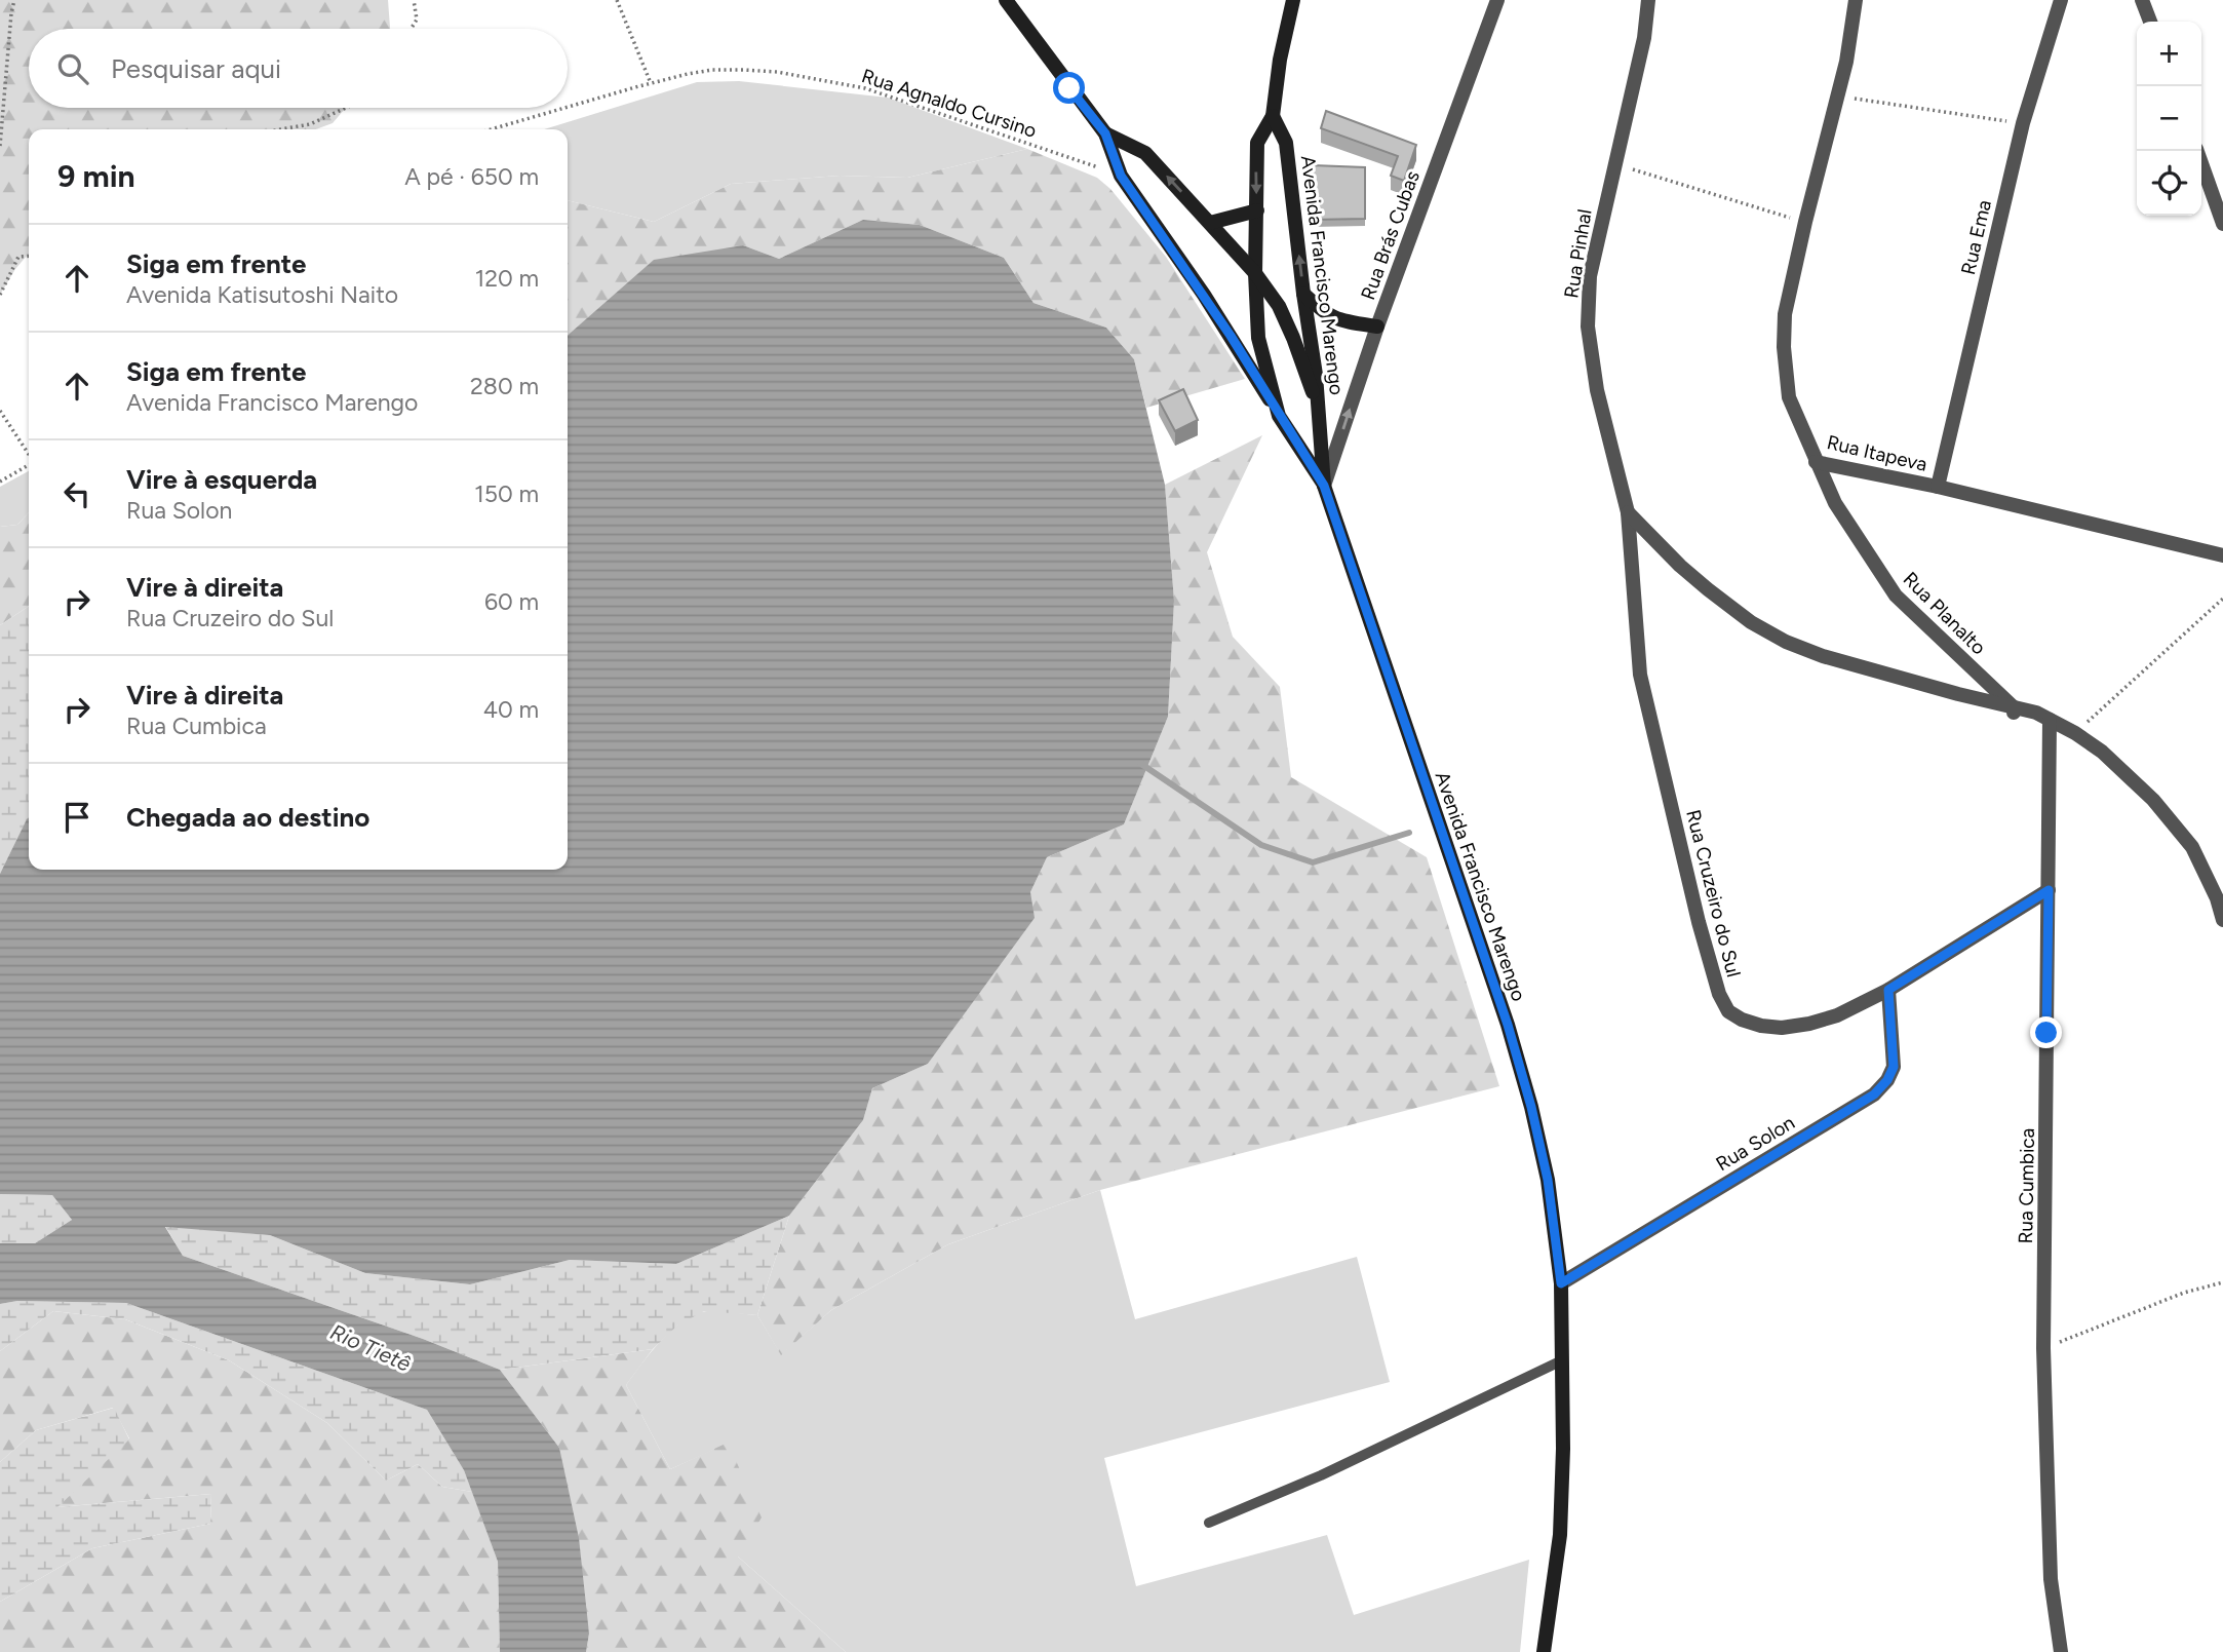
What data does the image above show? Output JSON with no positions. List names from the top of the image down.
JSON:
{
  "streets": {
    "main road": ["Avenida Francisco Marengo"],
    "street": [
      "Rua Brás Cubas",
      "Rua Ema",
      "Rua Pinhal",
      "Rua Itapeva",
      "Rua Planalto",
      "Rua Cruzeiro do Sul",
      "Rua Solon",
      "Rua Cumbica"
    ],
    "path": ["Rua Agnaldo Cursino"]
  },
  "crossings": [
    ["Rua Brás Cubas", "Avenida Francisco Marengo"],
    ["Rua Ema", "Rua Itapeva"],
    ["Rua Pinhal", "Rua Cruzeiro do Sul"],
    ["Avenida Francisco Marengo", "Rua Solon"],
    ["Rua Itapeva", "Rua Planalto"],
    ["Rua Planalto", "Rua Cumbica"],
    ["Rua Cruzeiro do Sul", "Rua Solon"],
    ["Rua Cruzeiro do Sul", "Rua Cumbica"]
  ],
  "water": ["Rio Tietê"],
  "page": {
    "map_buttons": ["+", "−"],
    "search": "Pesquisar aqui",
    "heading": ["9 min", "A pé · 650 m"],
    "list": [
      ["Siga em frente", "Avenida Katisutoshi Naito", "120 m"],
      ["Siga em frente", "Avenida Francisco Marengo", "280 m"],
      ["Vire à esquerda", "Rua Solon", "150 m"],
      ["Vire à direita", "Rua Cruzeiro do Sul", "60 m"],
      ["Vire à direita", "Rua Cumbica", "40 m"],
      "Chegada ao destino"
    ]
  }
}
